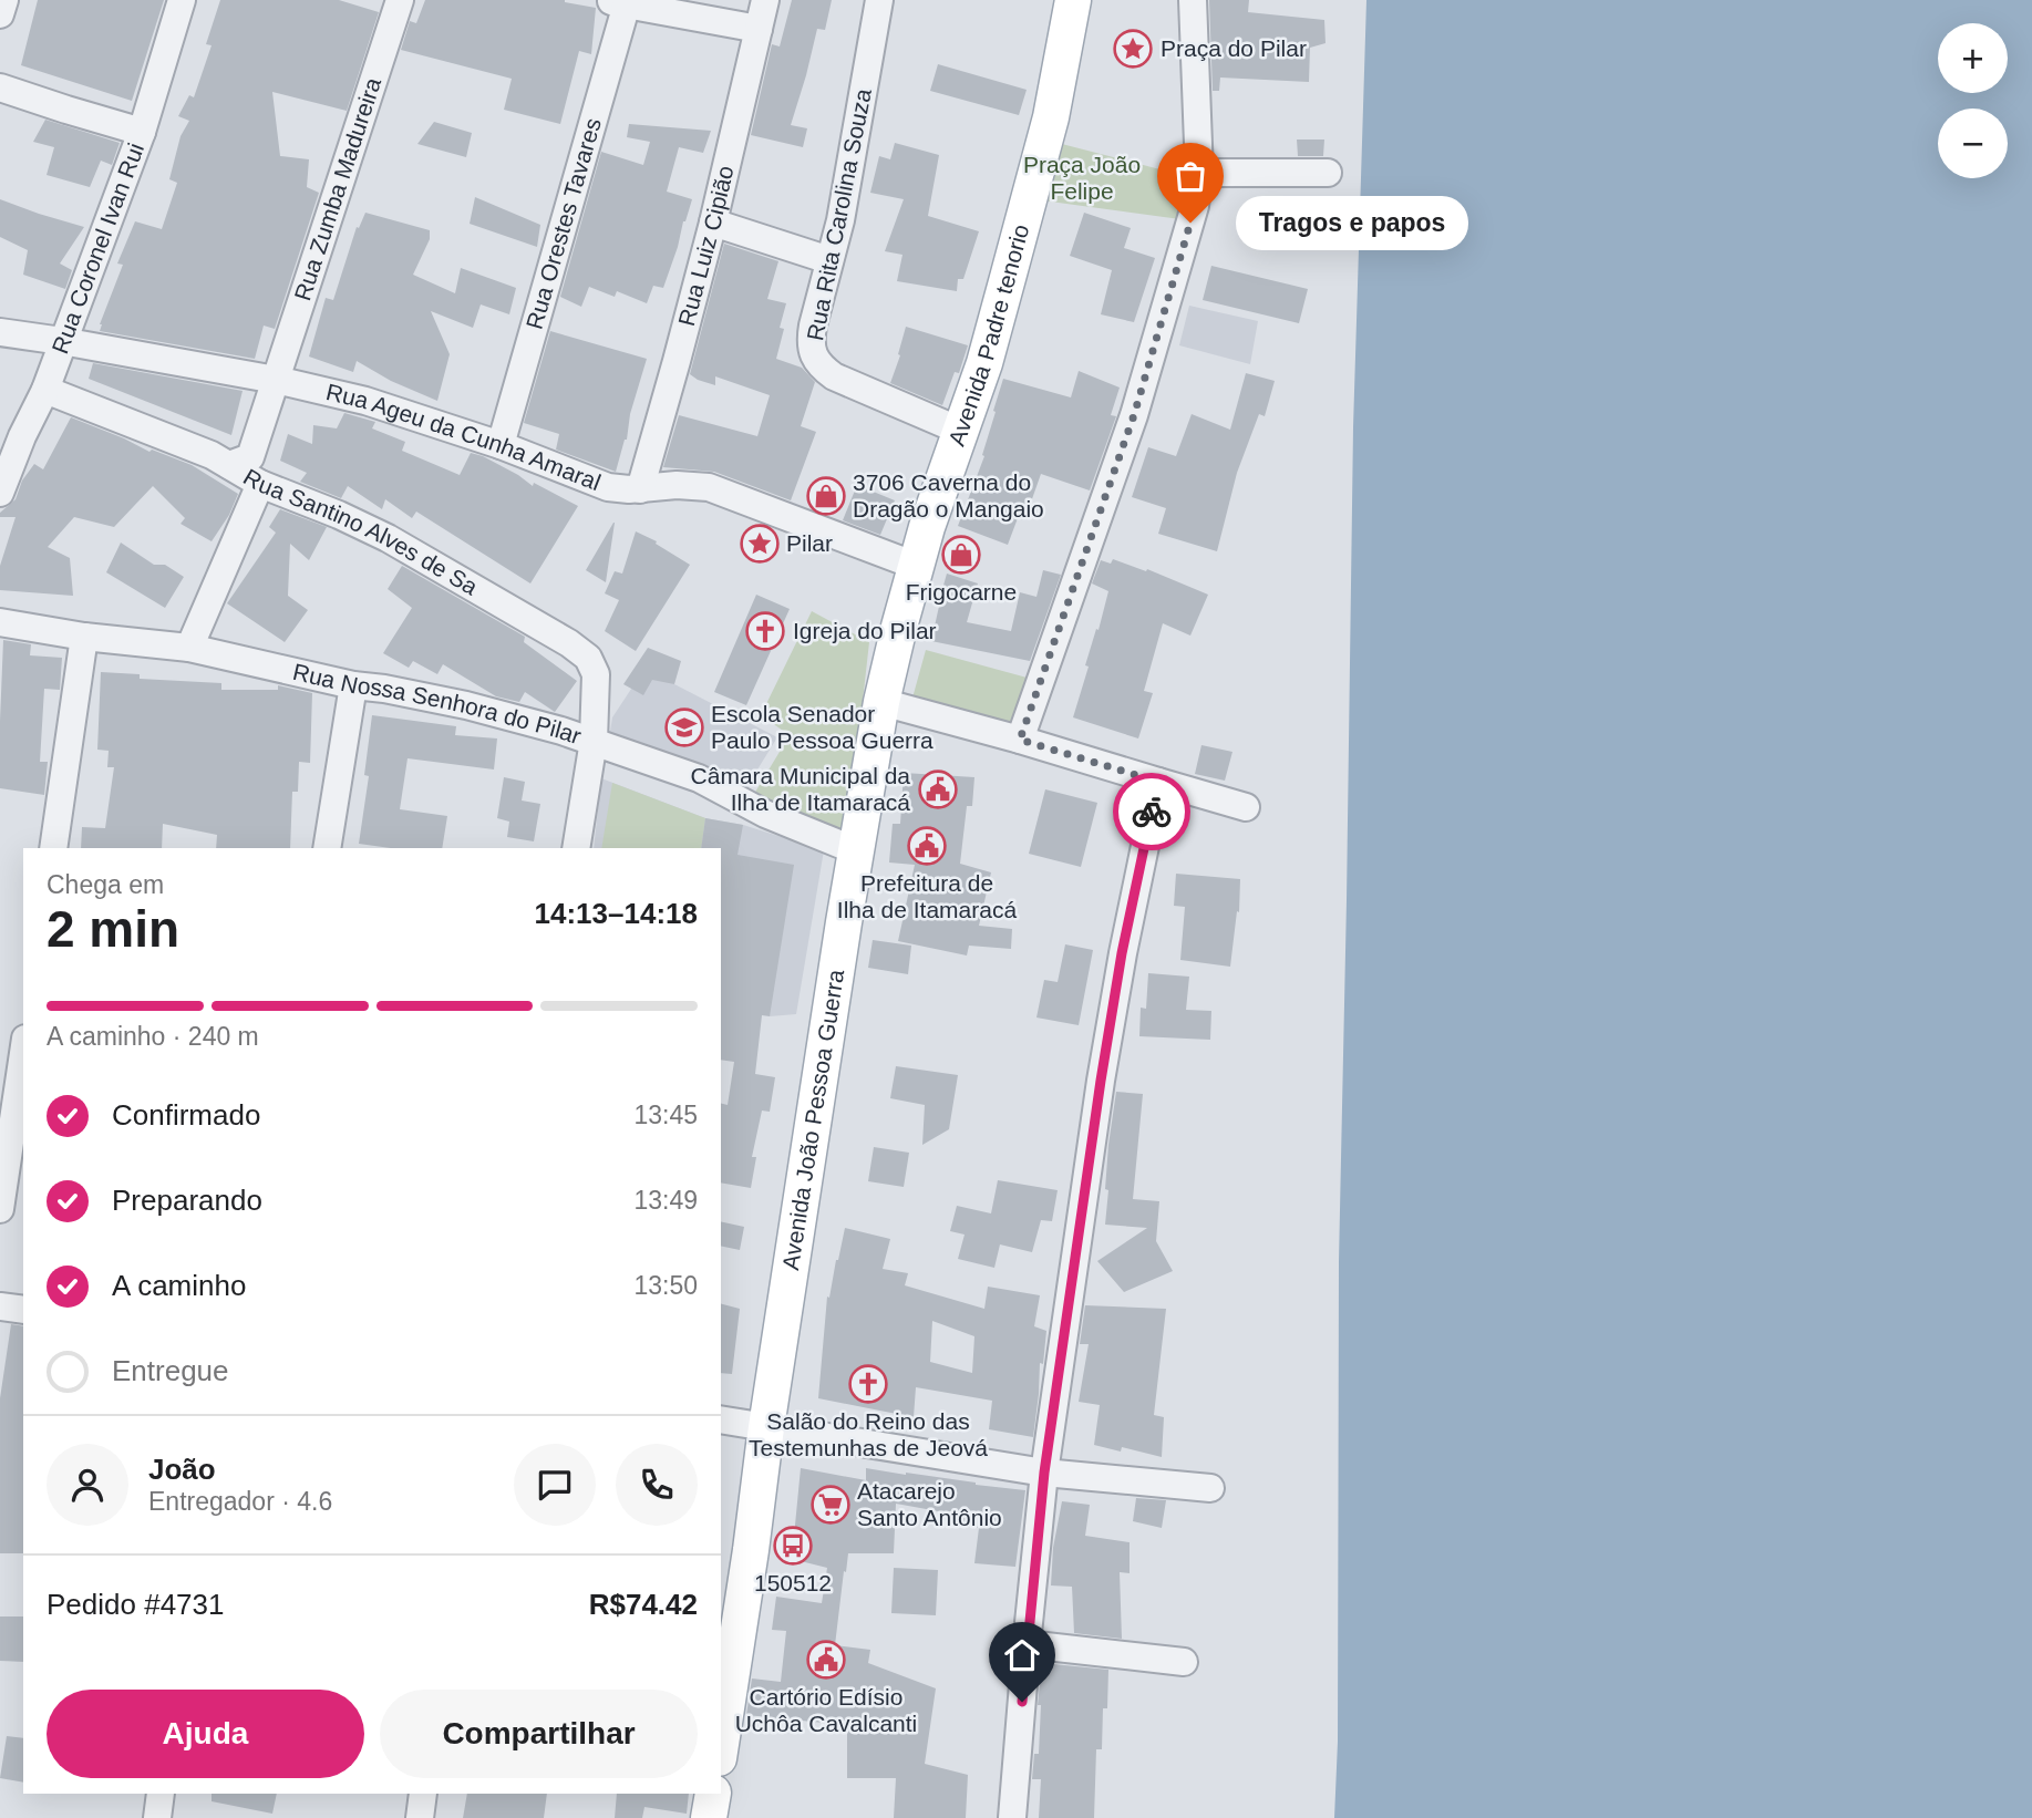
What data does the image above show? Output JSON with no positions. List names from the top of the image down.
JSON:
{
  "streets": {
    "main road": ["Avenida Padre tenorio", "Avenida João Pessoa Guerra"],
    "street": [
      "Rua Zumba Madureira",
      "Rua Rita Carolina Souza",
      "Rua Orestes Tavares",
      "Rua Luiz Cipião",
      "Rua Coronel Ivan Rui",
      "Rua Ageu da Cunha Amaral",
      "Rua Santino Alves de Sa",
      "Rua Nossa Senhora do Pilar"
    ]
  },
  "crossings": [
    ["Rua Zumba Madureira", "Rua Ageu da Cunha Amaral"],
    ["Rua Zumba Madureira", "Rua Santino Alves de Sa"],
    ["Rua Rita Carolina Souza", "Avenida Padre tenorio"],
    ["Rua Orestes Tavares", "Rua Ageu da Cunha Amaral"],
    ["Rua Luiz Cipião", "Rua Ageu da Cunha Amaral"],
    ["Rua Coronel Ivan Rui", "Rua Ageu da Cunha Amaral"],
    ["Rua Coronel Ivan Rui", "Rua Santino Alves de Sa"],
    ["Avenida Padre tenorio", "Avenida João Pessoa Guerra"],
    ["Rua Ageu da Cunha Amaral", "Avenida João Pessoa Guerra"],
    ["Rua Santino Alves de Sa", "Rua Nossa Senhora do Pilar"],
    ["Rua Nossa Senhora do Pilar", "Avenida João Pessoa Guerra"]
  ],
  "parks": ["Praça João Felipe"],
  "places": {
    "place": ["Praça do Pilar", "Pilar"],
    "other": ["Tragos e papos"],
    "shop": ["3706 Caverna do Dragão o Mangaio", "Frigocarne"],
    "church": ["Igreja do Pilar", "Salão do Reino das Testemunhas de Jeová"],
    "school or university": ["Escola Senador Paulo Pessoa Guerra"],
    "public building": ["Câmara Municipal da Ilha de Itamaracá", "Prefeitura de Ilha de Itamaracá", "Cartório Edísio Uchôa Cavalcanti"],
    "supermarket": ["Atacarejo Santo Antônio"],
    "bus stop": ["150512"]
  },
  "page": {
    "map_buttons": ["+", "−"],
    "bubble": "Tragos e papos",
    "heading": ["2 min", "Chega em", "14:13–14:18"],
    "panel": [
      "João",
      "Entregador · 4.6",
      "Pedido #4731",
      "R$74.42"
    ],
    "bar": "A caminho · 240 m",
    "list": [
      ["Confirmado", "13:45"],
      ["Preparando", "13:49"],
      ["A caminho", "13:50"],
      "Entregue"
    ],
    "buttons": ["Ajuda", "Compartilhar"]
  }
}
